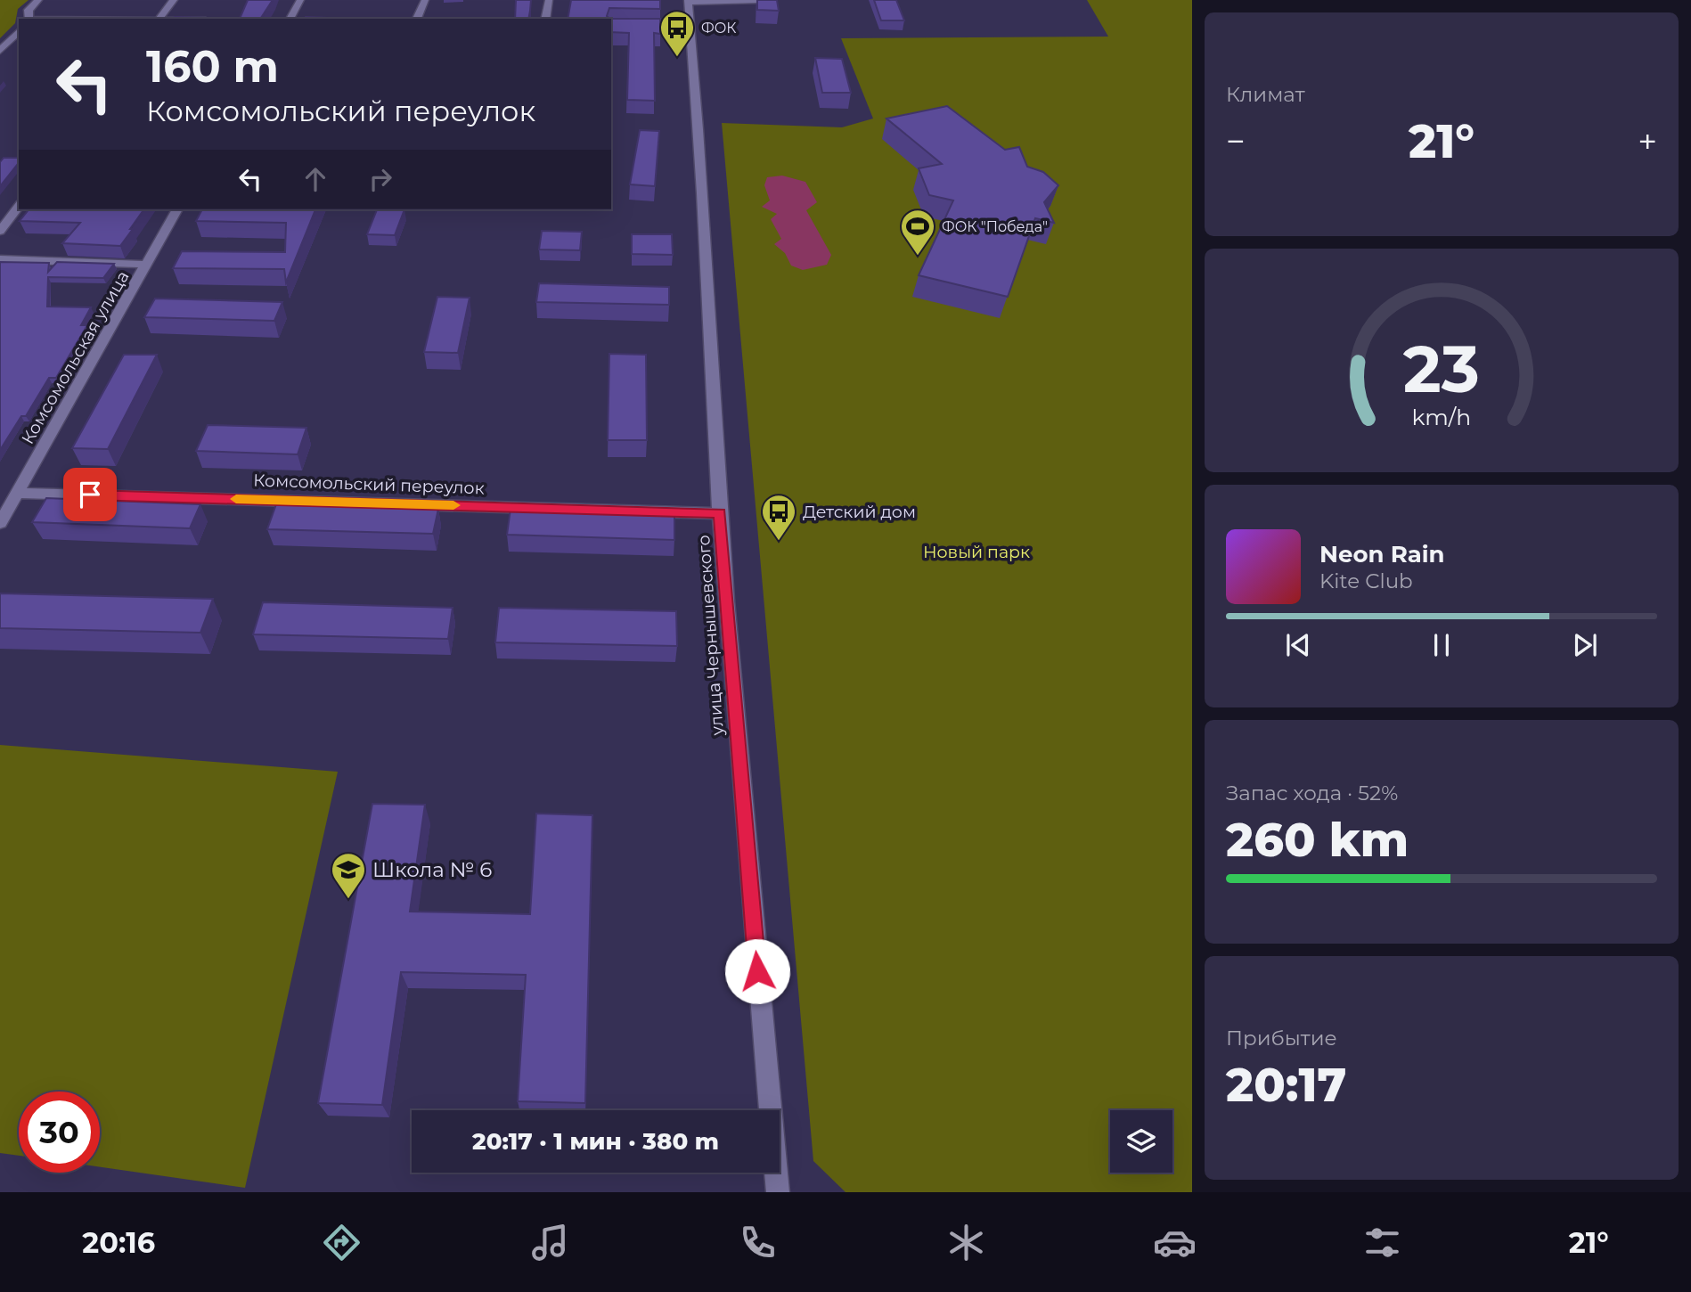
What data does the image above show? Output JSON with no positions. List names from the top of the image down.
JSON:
{
  "streets": {
    "street": ["Комсомольская улица", "Комсомольский переулок", "улица Чернышевского"]
  },
  "crossings": [
    ["Комсомольская улица", "Комсомольский переулок"],
    ["Комсомольский переулок", "улица Чернышевского"]
  ],
  "parks": ["Новый парк"],
  "places": {
    "bus stop": ["ФОК", "Детский дом"],
    "sports": ["ФОК \"Победа\""],
    "school or university": ["Школа № 6"]
  },
  "page": {
    "tile": [
      "Климат",
      ["Запас хода · 52%", "260 km"],
      ["Прибытие", "20:17"]
    ],
    "turn": ["160 m", "Комсомольский переулок"],
    "heat": ["−", "21°", "+"],
    "song": ["Neon Rain", "Kite Club"],
    "limit": "30",
    "trip": "20:17 · 1 мин · 380 m",
    "tabs": ["20:16", "21°"],
    "gauge": ["23", "km/h"]
  }
}
